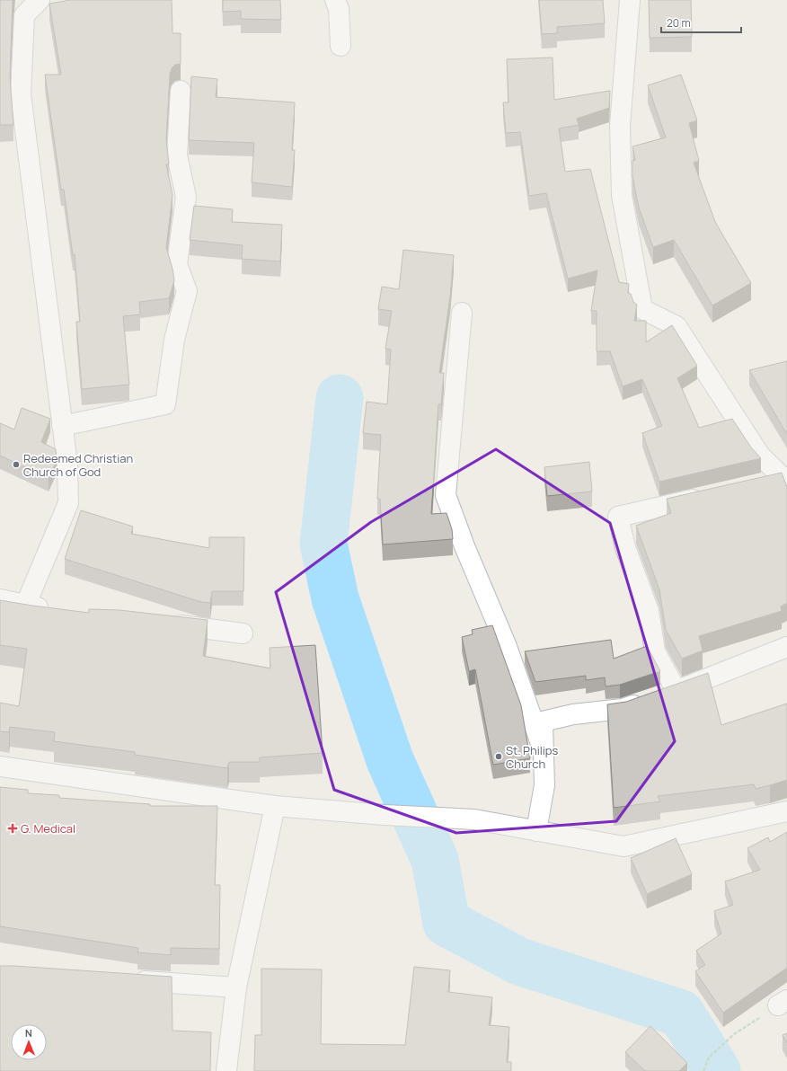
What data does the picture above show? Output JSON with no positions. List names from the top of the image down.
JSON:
{
  "places": {
    "other": ["Redeemed Christian Church of God", "St. Philips Church"],
    "health": ["G. Medical"]
  },
  "scale_bar": "20 m",
  "north": "top"
}
